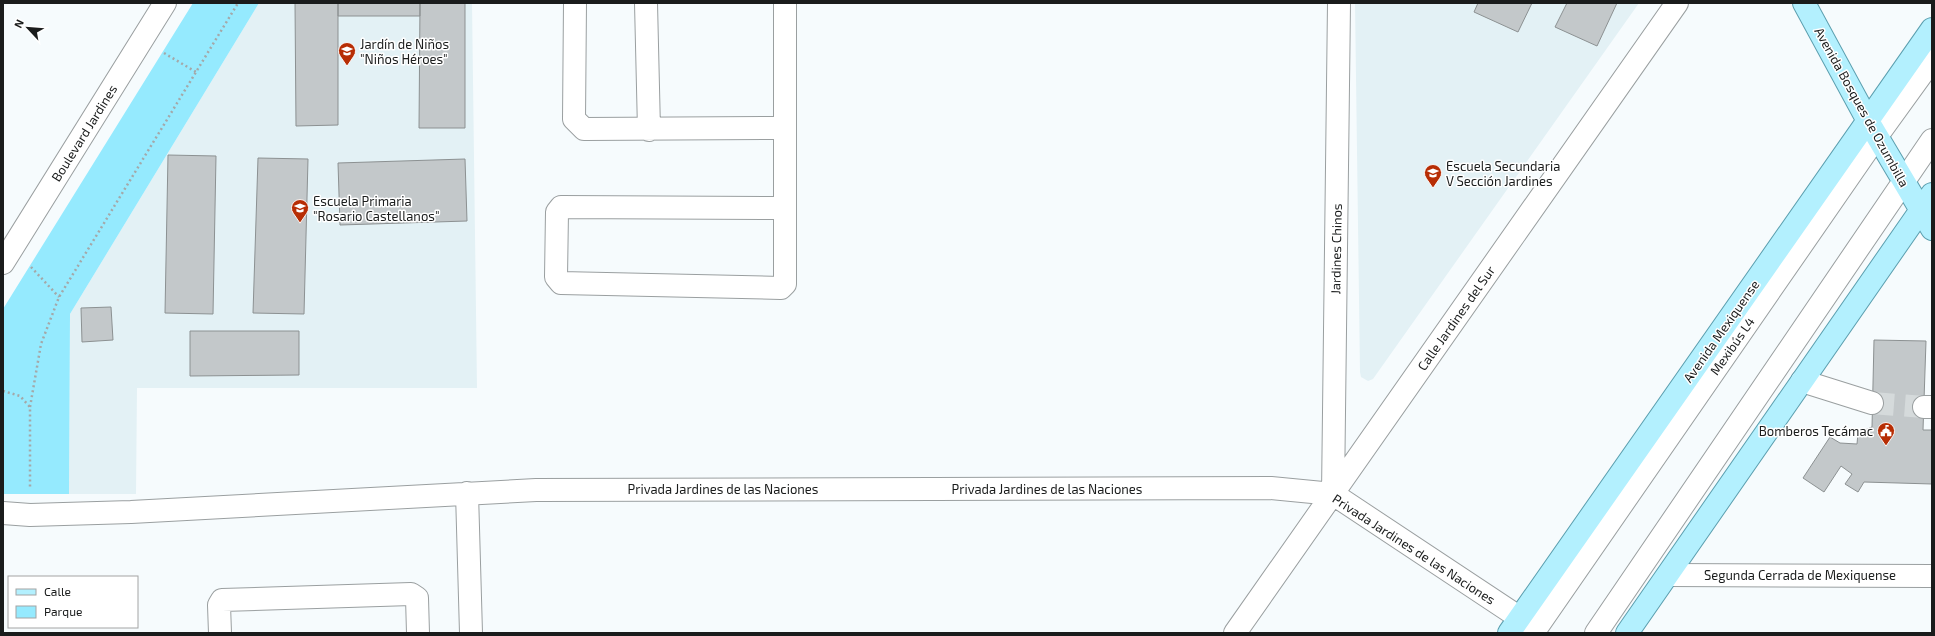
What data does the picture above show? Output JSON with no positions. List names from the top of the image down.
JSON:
{
  "streets": {
    "main road": ["Avenida Bosques de Ozumbilla", "Avenida Mexiquense"],
    "street": [
      "Boulevard Jardines",
      "Jardines Chinos",
      "Calle Jardines del Sur",
      "Privada Jardines de las Naciones",
      "Segunda Cerrada de Mexiquense"
    ]
  },
  "crossings": [
    ["Avenida Bosques de Ozumbilla", "Avenida Mexiquense"],
    ["Jardines Chinos", "Calle Jardines del Sur"],
    ["Jardines Chinos", "Privada Jardines de las Naciones"],
    ["Calle Jardines del Sur", "Privada Jardines de las Naciones"],
    ["Avenida Mexiquense", "Privada Jardines de las Naciones"]
  ],
  "places": {
    "school or university": ["Jardín de Niños \"Niños Héroes\"", "Escuela Secundaria V Sección Jardines", "Escuela Primaria \"Rosario Castellanos\""],
    "public building": ["Bomberos Tecámac"]
  },
  "legend": ["Calle", "Parque"],
  "north": "top left"
}
